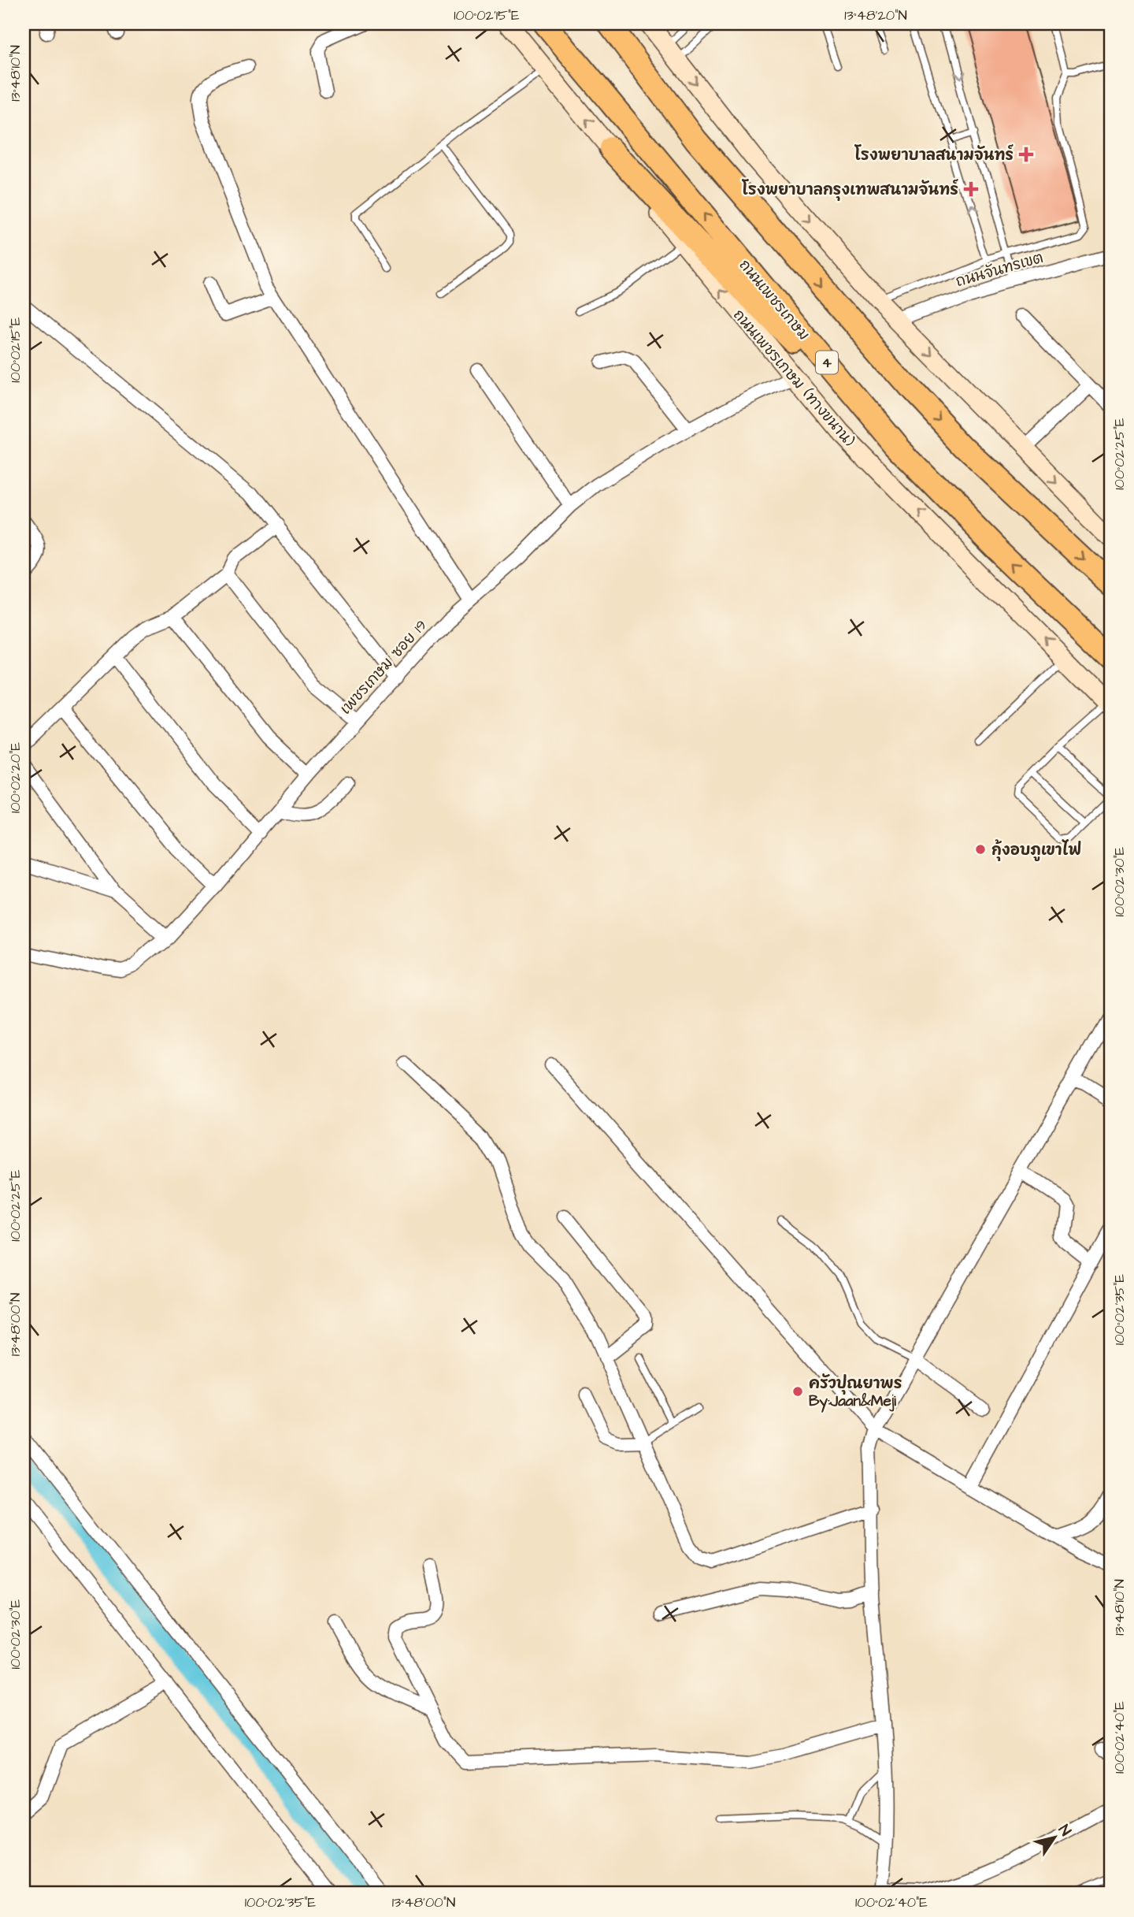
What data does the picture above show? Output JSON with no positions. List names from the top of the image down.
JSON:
{
  "streets": {
    "highway": ["ถนนเพชรเกษม", "4"],
    "main road": ["ถนนเพชรเกษม (ทางขนาน)"],
    "street": ["ถนนจันทรเขต", "เพชรเกษม ซอย 19"]
  },
  "crossings": [
    ["ถนนเพชรเกษม (ทางขนาน)", "เพชรเกษม ซอย 19"]
  ],
  "places": {
    "health": ["โรงพยาบาลสนามจันทร์", "โรงพยาบาลกรุงเทพสนามจันทร์"],
    "other": ["กุ้งอบภูเขาไฟ", "ครัวปุณยาพร By:Jaan&Meji"]
  },
  "north": "top right",
  "coordinates": [
    "100°02'15\"E",
    "13°48'20\"N",
    "13°48'10\"N",
    "100°02'25\"E",
    "100°02'20\"E",
    "100°02'30\"E",
    "100°02'35\"E",
    "13°48'00\"N",
    "100°02'40\"E"
  ]
}
